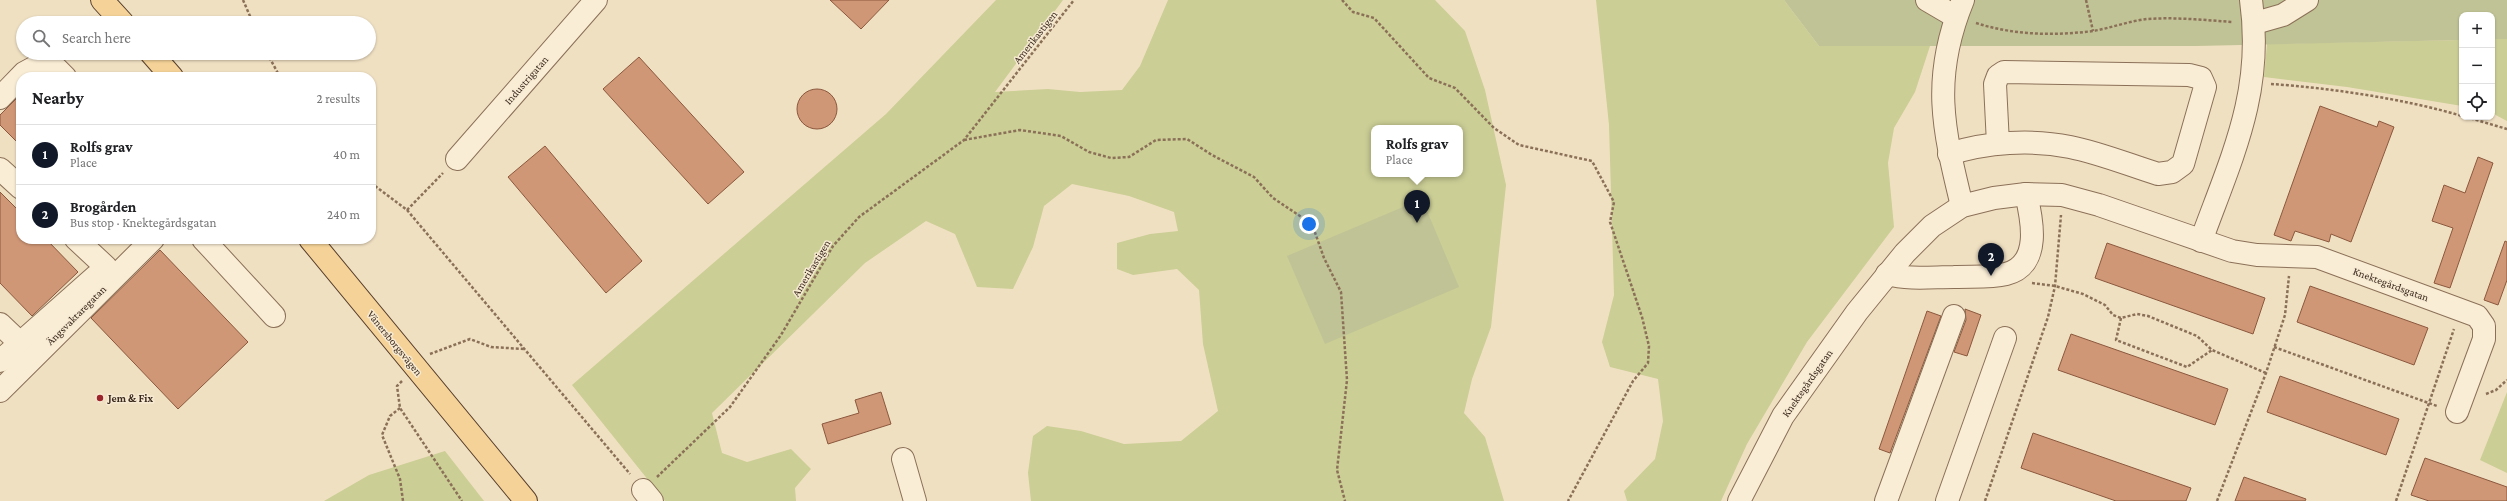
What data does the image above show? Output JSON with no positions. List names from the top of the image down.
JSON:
{
  "streets": {
    "main road": ["Vänersborgsvägen"],
    "street": ["Industrigatan", "Knektegårdsgatan", "Ängsvaktaregatan"],
    "path": ["Amerikastigen"]
  },
  "places": ["Jem & Fix"],
  "page": {
    "map_buttons": ["+", "−"],
    "search": "Search here",
    "heading": ["Nearby", "2 results"],
    "list": [
      {
        "mark": "1",
        "name": "Rolfs grav",
        "note": "Place",
        "value": "40 m"
      },
      {
        "mark": "2",
        "name": "Brogården",
        "note": "Bus stop · Knektegårdsgatan",
        "value": "240 m"
      }
    ],
    "popup": ["Rolfs grav", "Place"],
    "pins": ["1", "2"]
  }
}
